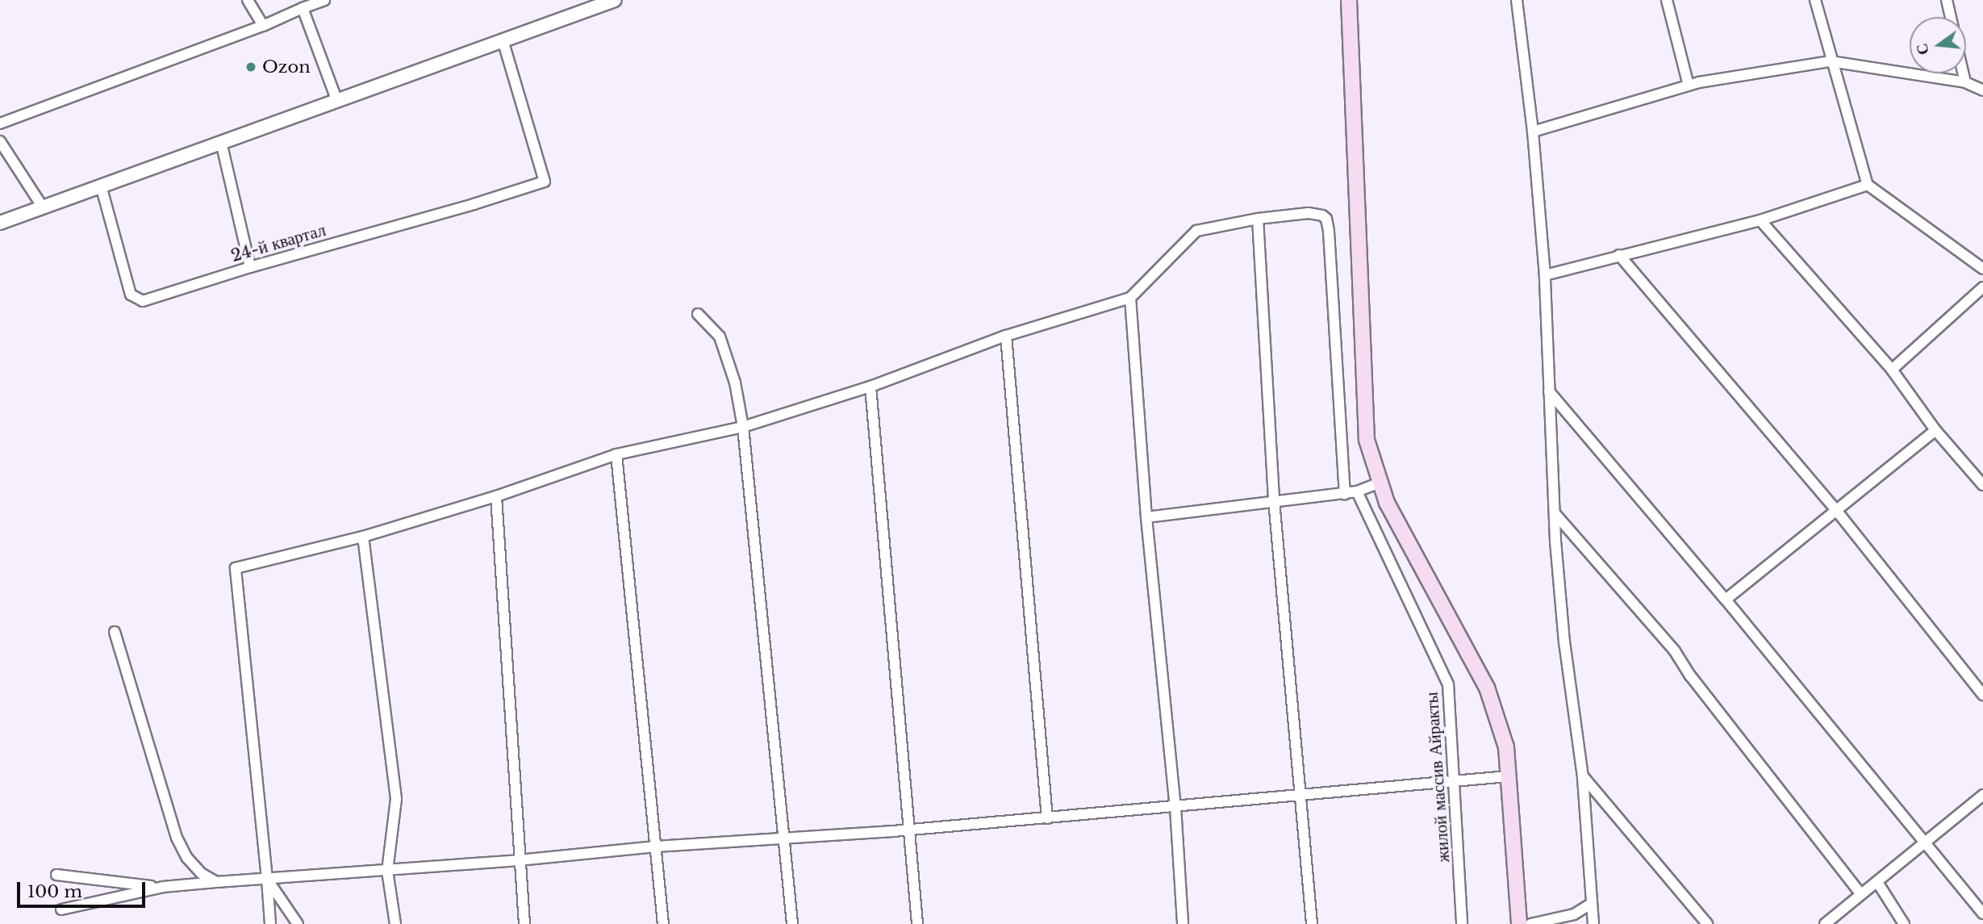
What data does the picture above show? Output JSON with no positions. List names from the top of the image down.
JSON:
{
  "streets": {
    "street": ["24-й квартал", "жилой массив Айракты"]
  },
  "places": ["Ozon"],
  "scale_bar": "100 m",
  "north": "left"
}
